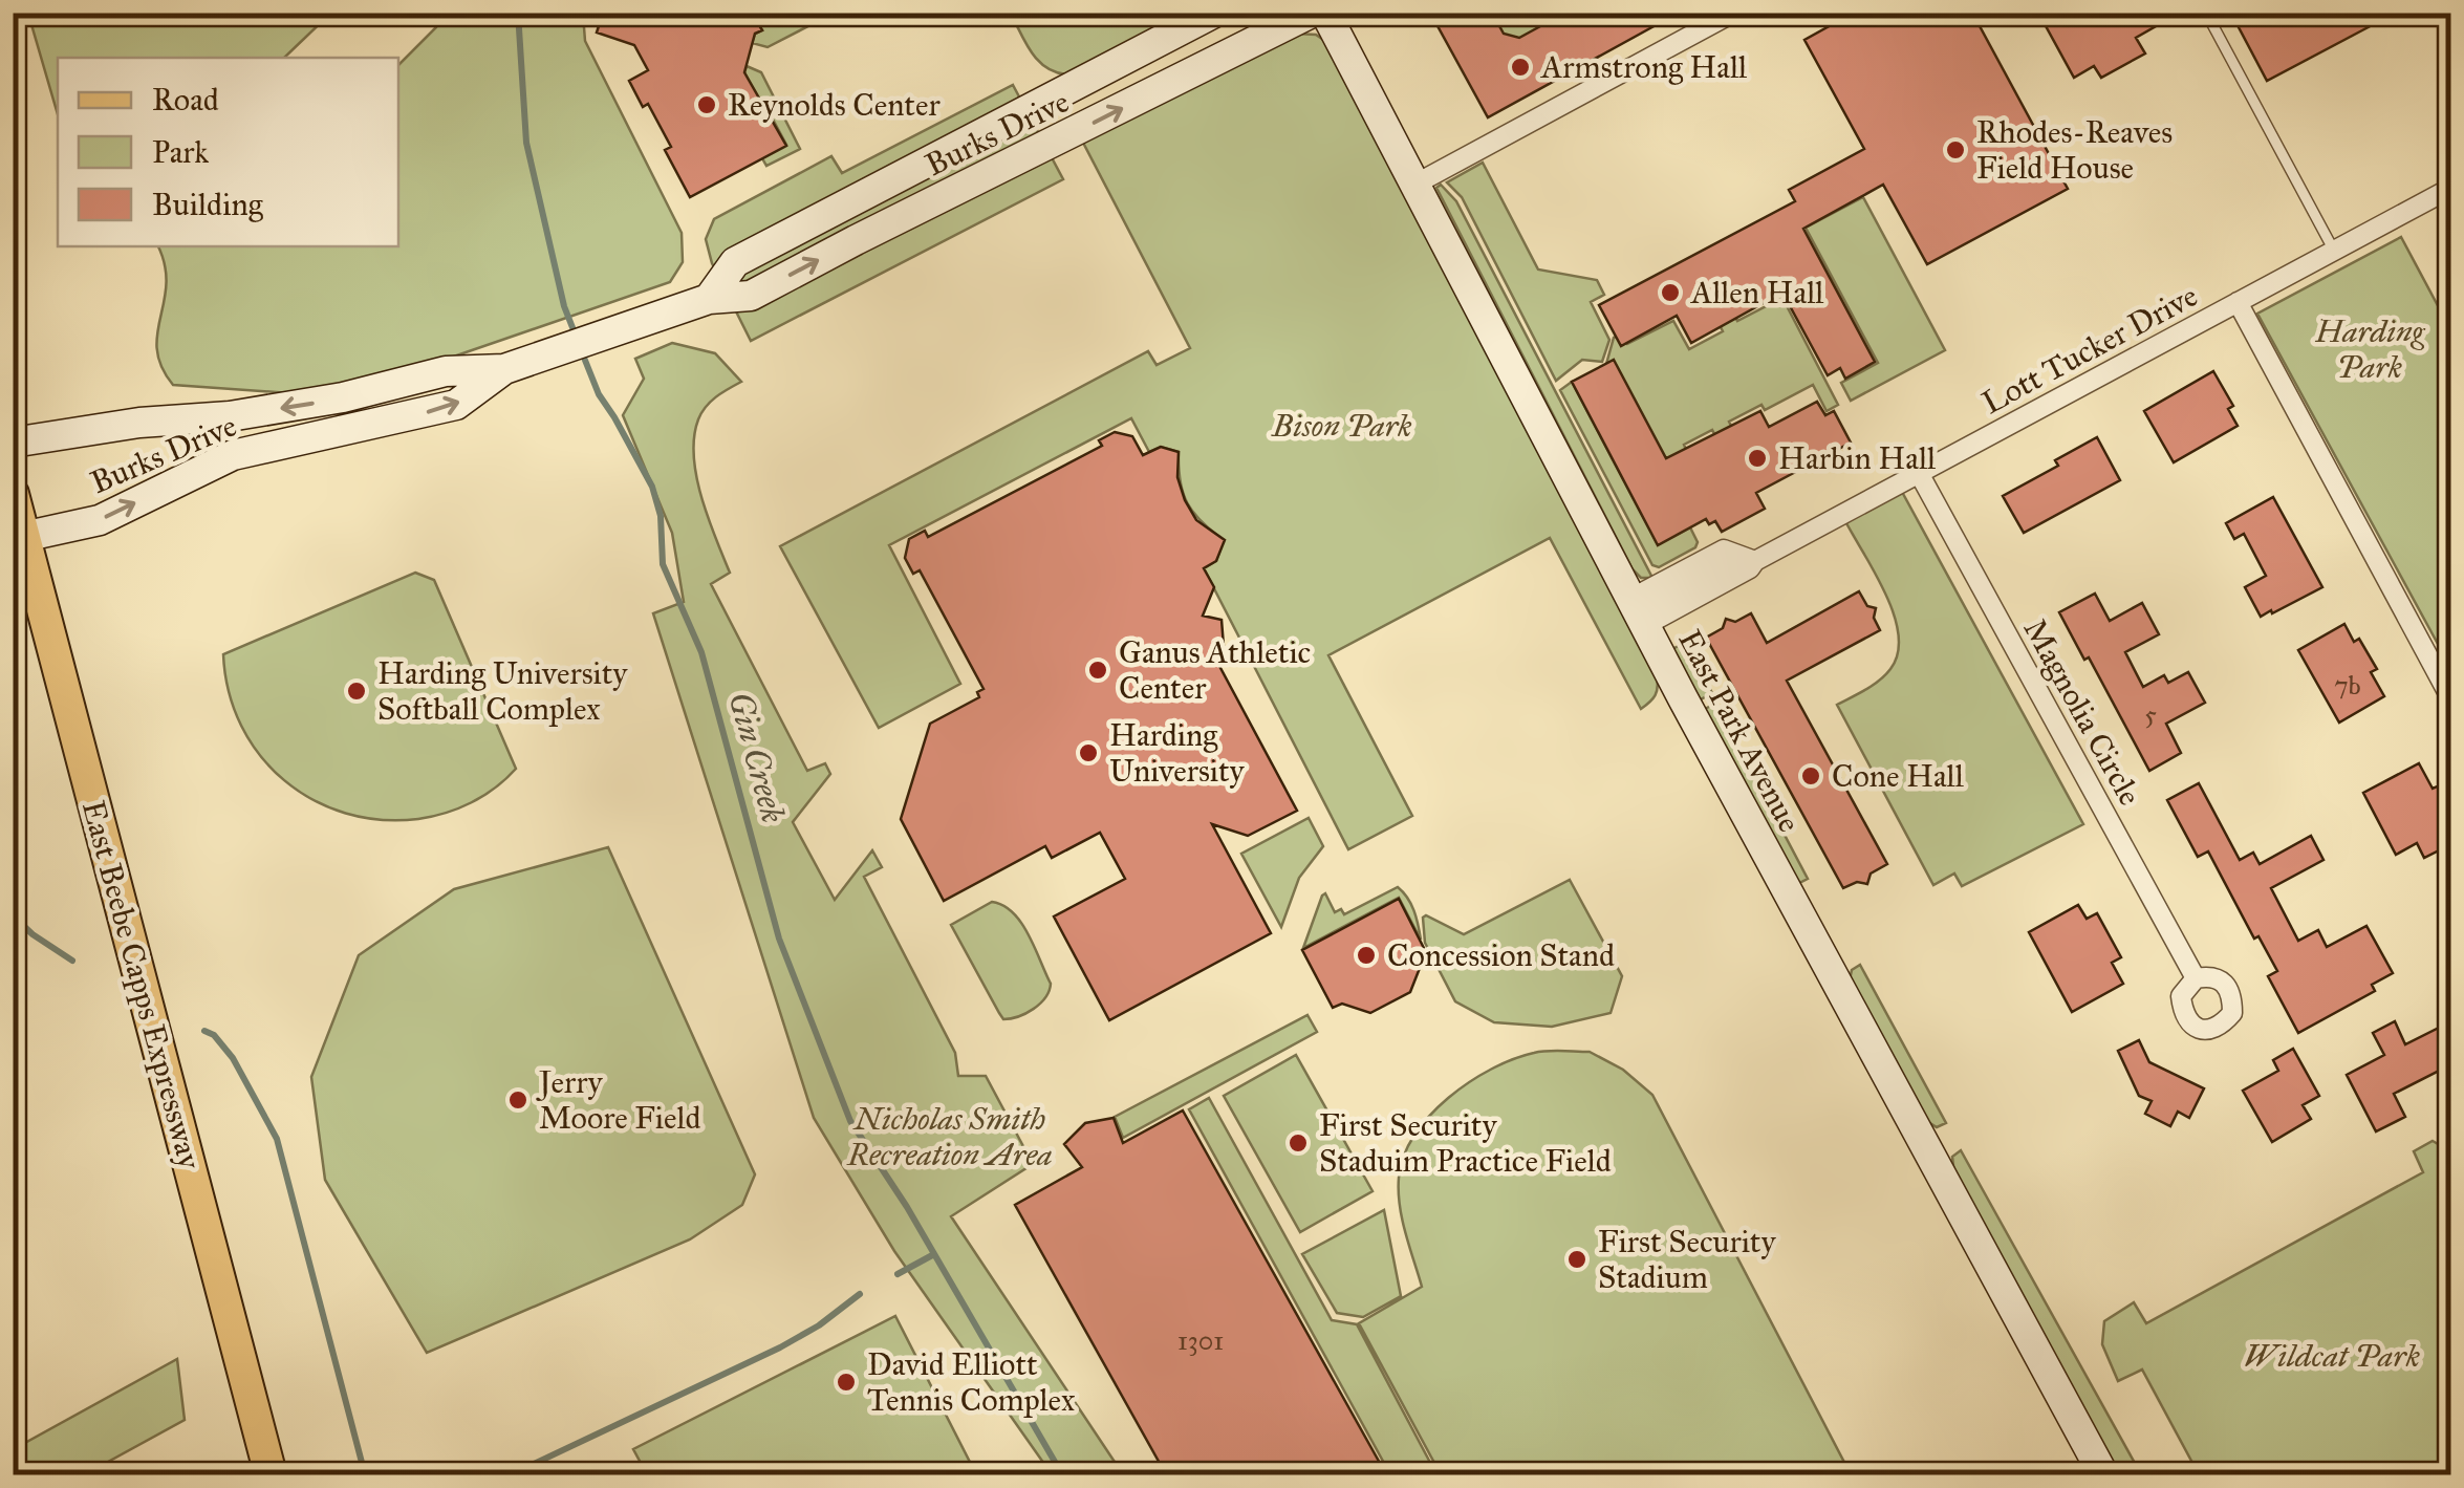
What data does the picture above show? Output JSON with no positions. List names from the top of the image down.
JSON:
{
  "streets": {
    "main road": ["East Beebe Capps Expressway"],
    "street": [
      "Burks Drive",
      "Lott Tucker Drive",
      "Magnolia Circle",
      "East Park Avenue"
    ]
  },
  "crossings": [
    ["Burks Drive", "East Beebe Capps Expressway"],
    ["Lott Tucker Drive", "Magnolia Circle"],
    ["Lott Tucker Drive", "East Park Avenue"]
  ],
  "water": ["Gin Creek"],
  "parks": [
    "Harding Park",
    "Bison Park",
    "Nicholas Smith Recreation Area",
    "Wildcat Park"
  ],
  "places": [
    "Armstrong Hall",
    "Reynolds Center",
    "Rhodes-Reaves Field House",
    "Allen Hall",
    "Harbin Hall",
    "Ganus Athletic Center",
    "Harding University Softball Complex",
    "Harding University",
    "Cone Hall",
    "Concession Stand",
    "Jerry Moore Field",
    "First Security Staduim Practice Field",
    "First Security Stadium",
    "David Elliott Tennis Complex"
  ],
  "house_numbers": ["7b", "5", "1301"],
  "legend": ["Road", "Park", "Building"]
}
